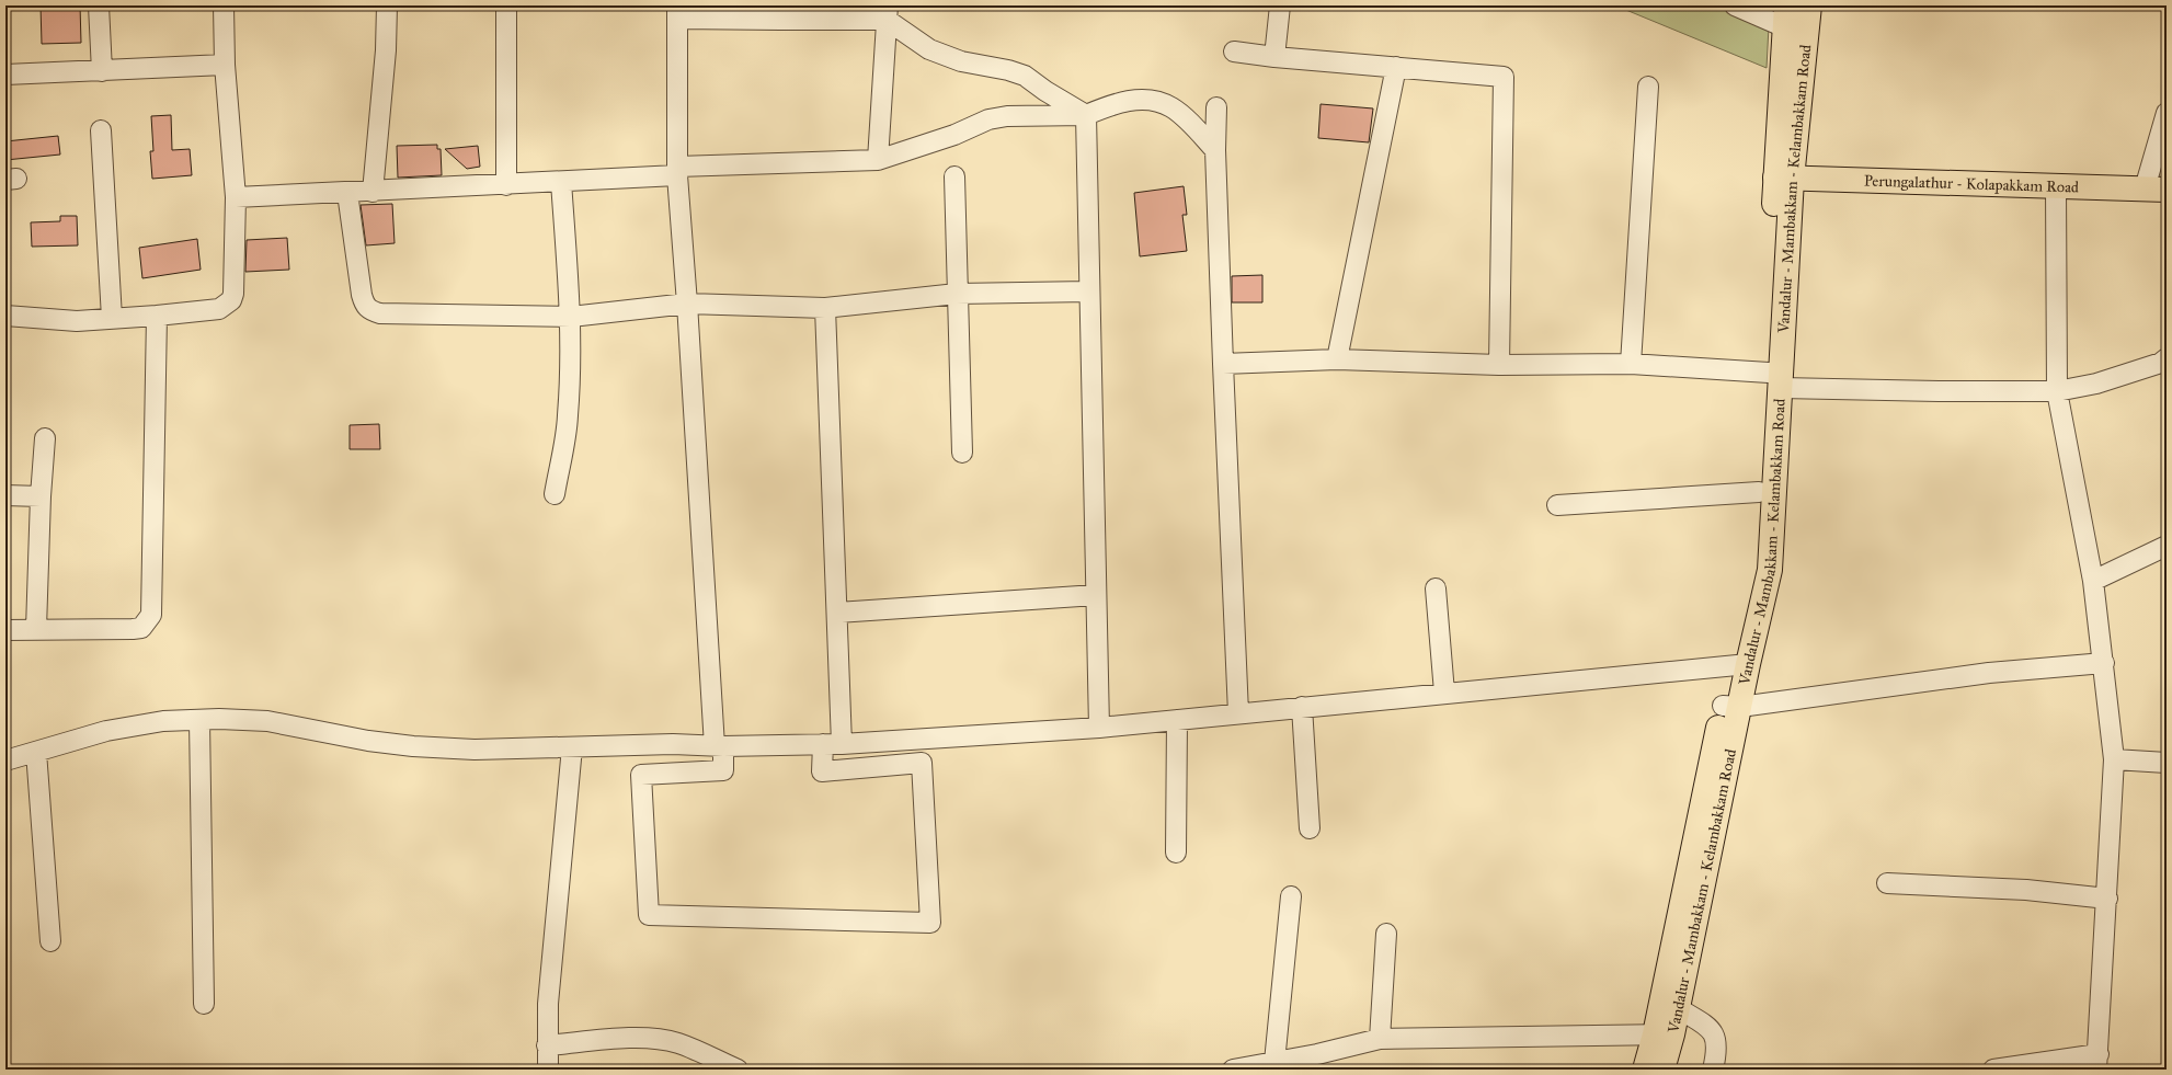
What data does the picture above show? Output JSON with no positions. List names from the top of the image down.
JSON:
{
  "streets": {
    "main road": ["Perungalathur - Kolapakkam Road", "Vandalur - Mambakkam - Kelambakkam Road"]
  },
  "crossings": [
    ["Perungalathur - Kolapakkam Road", "Vandalur - Mambakkam - Kelambakkam Road"]
  ]
}
